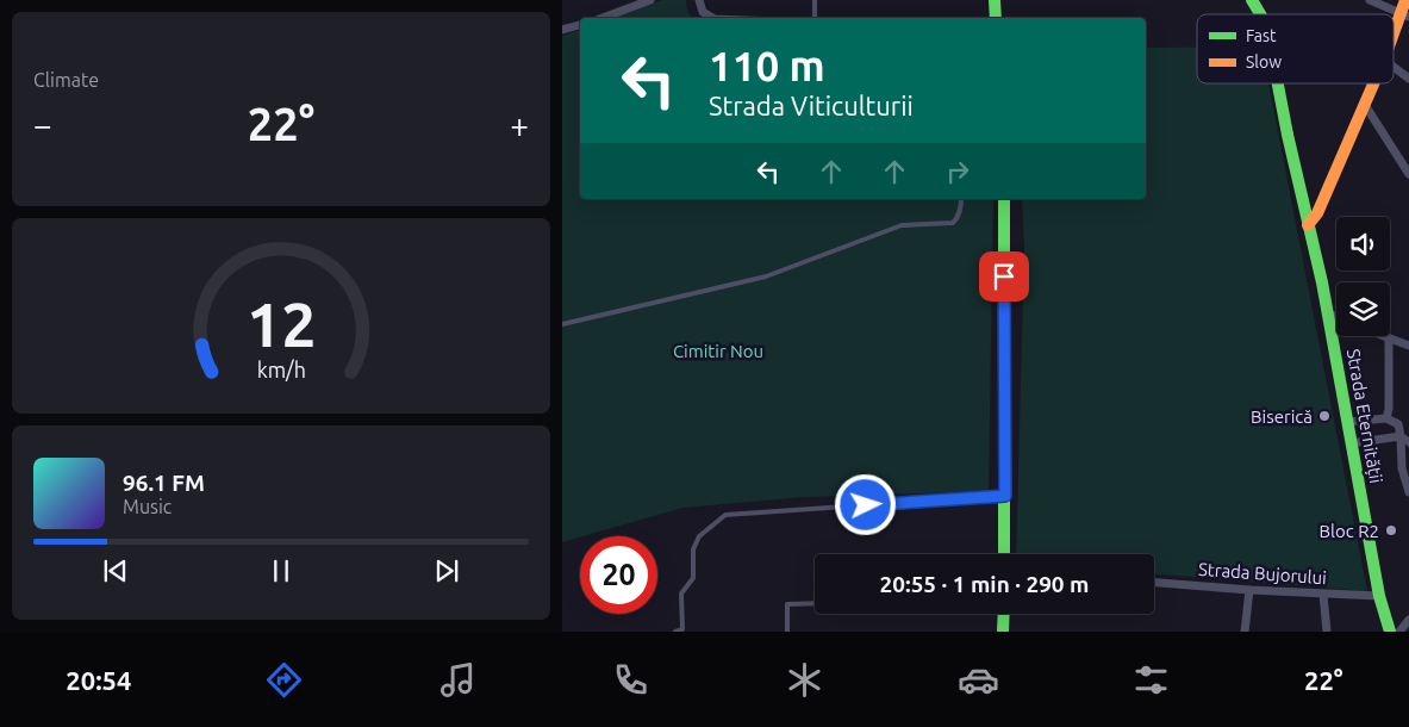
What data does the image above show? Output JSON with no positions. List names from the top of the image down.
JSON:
{
  "streets": {
    "street": ["Strada Eternității", "Strada Bujorului"]
  },
  "crossings": [
    ["Strada Eternității", "Strada Bujorului"]
  ],
  "parks": ["Cimitir Nou"],
  "places": ["Biserică", "Bloc R2"],
  "legend": ["Fast", "Slow"],
  "page": {
    "tile": "Climate",
    "turn": ["110 m", "Strada Viticulturii"],
    "heat": ["−", "22°", "+"],
    "song": ["96.1 FM", "Music"],
    "limit": "20",
    "trip": "20:55 · 1 min · 290 m",
    "tabs": ["20:54", "22°"],
    "gauge": ["12", "km/h"]
  }
}
